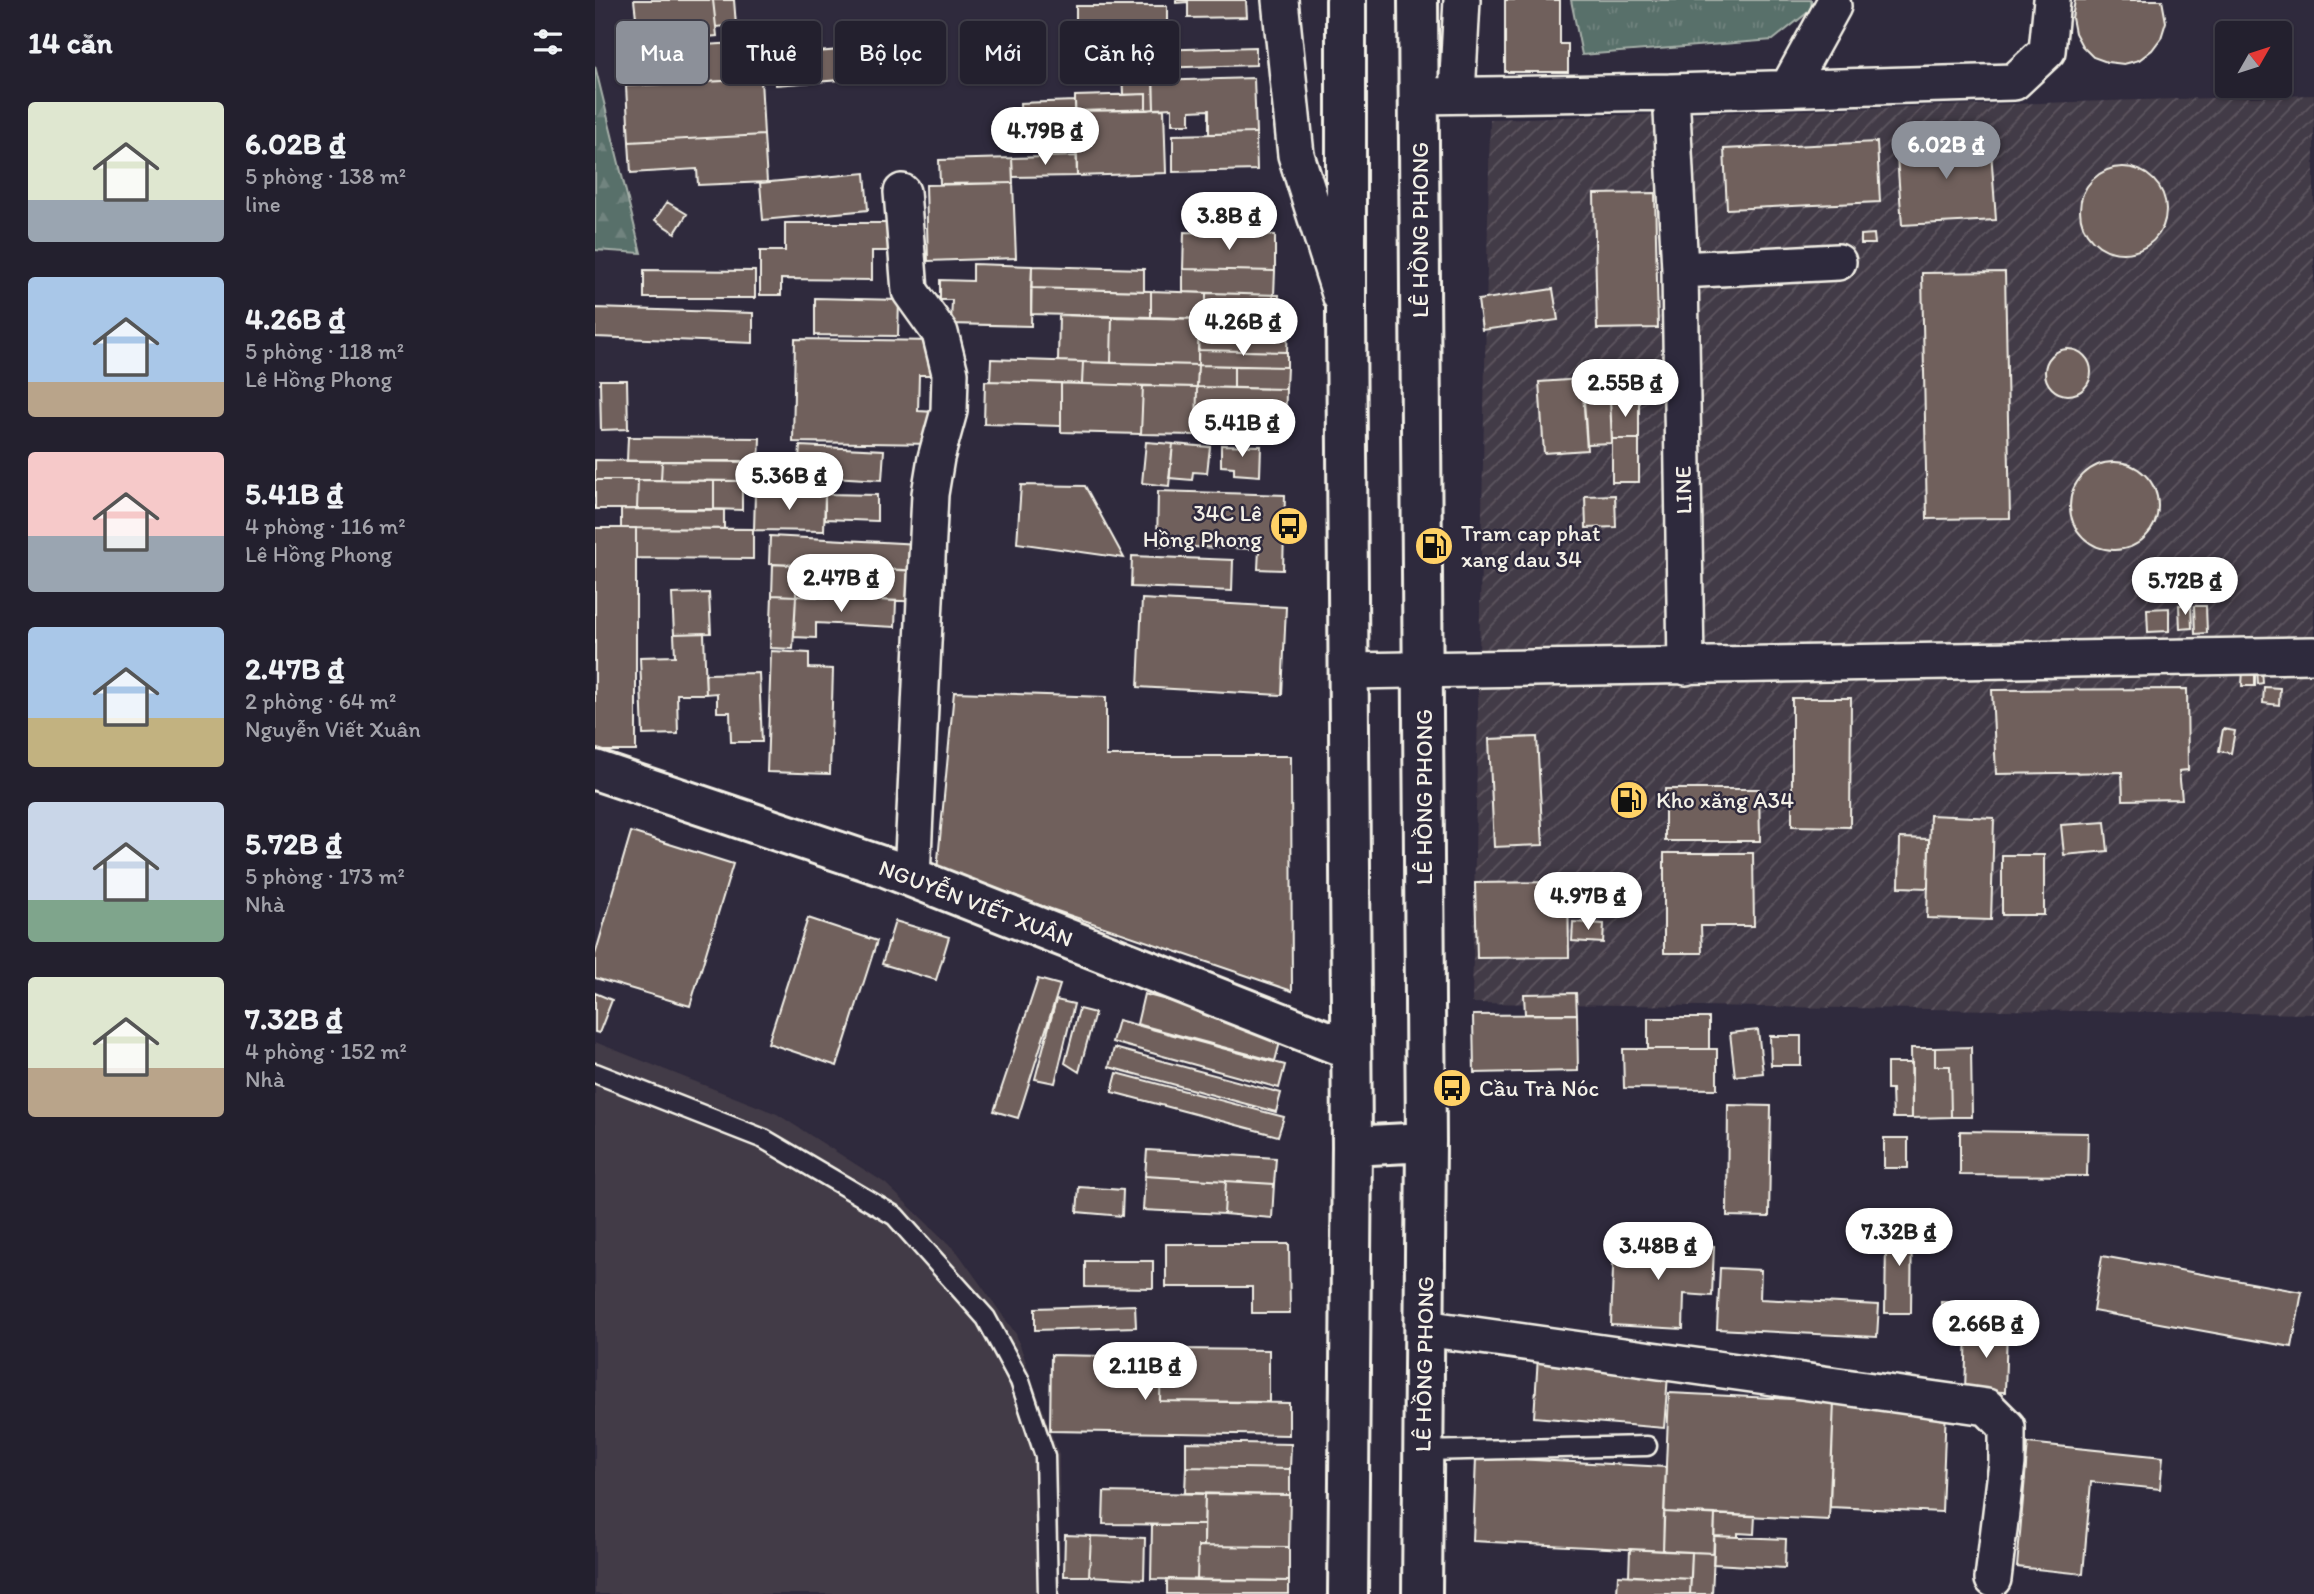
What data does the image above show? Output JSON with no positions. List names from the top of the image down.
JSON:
{
  "streets": {
    "main road": ["LÊ HỒNG PHONG", "NGUYỄN VIẾT XUÂN"],
    "street": ["LINE"]
  },
  "places": {
    "bus stop": ["34C Lê Hồng Phong", "Cầu Trà Nóc"],
    "fuel station": ["Tram cap phat xang dau 34", "Kho xăng A34"]
  },
  "north": "top right",
  "page": {
    "heading": "14 căn",
    "chip": [
      "Mua",
      "Thuê",
      "Bộ lọc",
      "Mới",
      "Căn hộ"
    ],
    "list": [
      {
        "name": "6.02B ₫",
        "note": "5 phòng · 138 m² · line"
      },
      {
        "name": "4.26B ₫",
        "note": "5 phòng · 118 m² · Lê Hồng Phong"
      },
      {
        "name": "5.41B ₫",
        "note": "4 phòng · 116 m² · Lê Hồng Phong"
      },
      {
        "name": "2.47B ₫",
        "note": "2 phòng · 64 m² · Nguyễn Viết Xuân"
      },
      {
        "name": "5.72B ₫",
        "note": "5 phòng · 173 m² · Nhà"
      },
      {
        "name": "7.32B ₫",
        "note": "4 phòng · 152 m² · Nhà"
      }
    ],
    "price": [
      "4.79B ₫",
      "6.02B ₫",
      "3.8B ₫",
      "4.26B ₫",
      "2.55B ₫",
      "5.41B ₫",
      "5.36B ₫",
      "2.47B ₫",
      "5.72B ₫",
      "4.97B ₫",
      "7.32B ₫",
      "3.48B ₫",
      "2.66B ₫",
      "2.11B ₫"
    ]
  }
}
